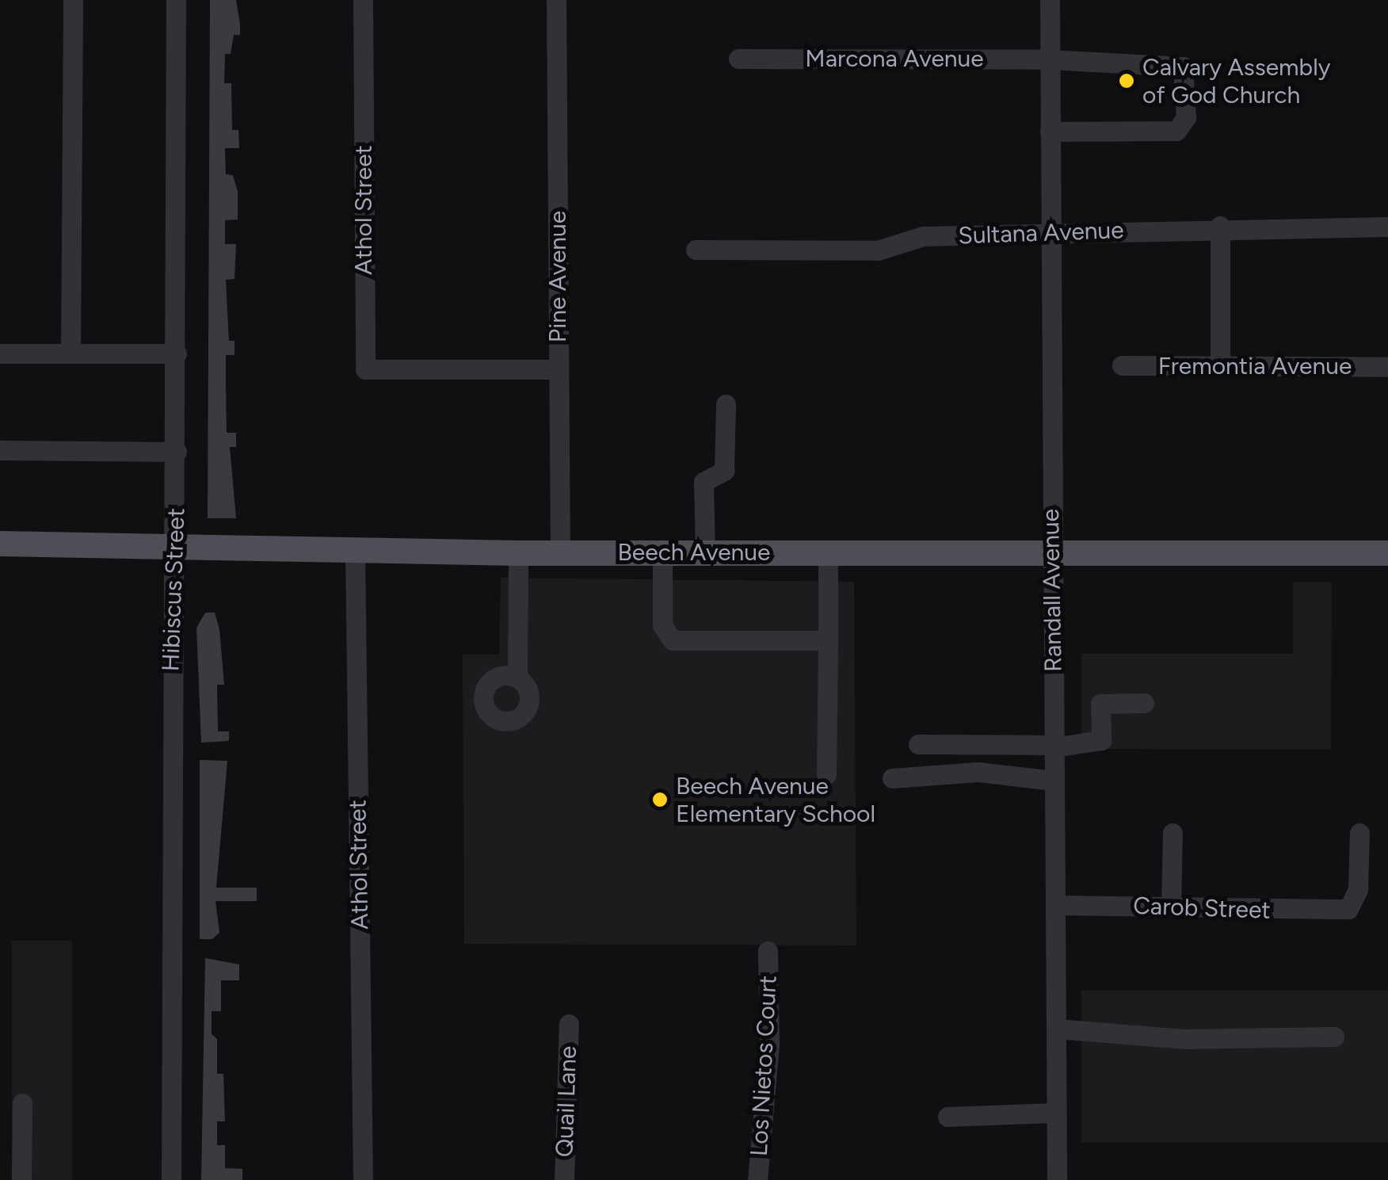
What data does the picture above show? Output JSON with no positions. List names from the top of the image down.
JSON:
{
  "streets": {
    "main road": ["Beech Avenue"],
    "street": [
      "Marcona Avenue",
      "Athol Street",
      "Sultana Avenue",
      "Pine Avenue",
      "Fremontia Avenue",
      "Hibiscus Street",
      "Randall Avenue",
      "Carob Street",
      "Los Nietos Court",
      "Quail Lane"
    ]
  },
  "crossings": [
    ["Marcona Avenue", "Randall Avenue"],
    ["Athol Street", "Pine Avenue"],
    ["Athol Street", "Beech Avenue"],
    ["Sultana Avenue", "Randall Avenue"],
    ["Pine Avenue", "Beech Avenue"],
    ["Beech Avenue", "Hibiscus Street"],
    ["Beech Avenue", "Randall Avenue"],
    ["Randall Avenue", "Carob Street"]
  ],
  "places": ["Calvary Assembly of God Church", "Beech Avenue Elementary School"]
}
